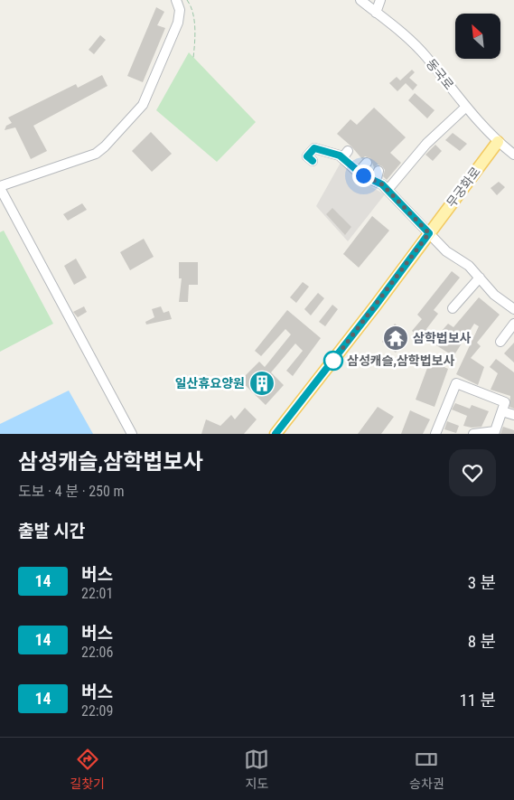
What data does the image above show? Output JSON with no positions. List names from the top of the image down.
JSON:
{
  "streets": {
    "main road": ["무궁화로"],
    "street": ["동국로"]
  },
  "crossings": [
    ["동국로", "무궁화로"]
  ],
  "places": {
    "temple": ["삼학법보사"],
    "other": ["삼성캐슬,삼학법보사"],
    "building": ["일산휴요양원"]
  },
  "lines": ["bus line 14"],
  "north": "top left",
  "page": {
    "heading": [
      ["삼성캐슬,삼학법보사", "도보 · 4 분 · 250 m"],
      "출발 시간"
    ],
    "list": [
      {
        "mark": "14",
        "name": "버스",
        "note": "22:01",
        "value": "3 분"
      },
      {
        "mark": "14",
        "name": "버스",
        "note": "22:06",
        "value": "8 분"
      },
      {
        "mark": "14",
        "name": "버스",
        "note": "22:09",
        "value": "11 분"
      }
    ],
    "tabs": ["길찾기", "지도", "승차권"]
  }
}
